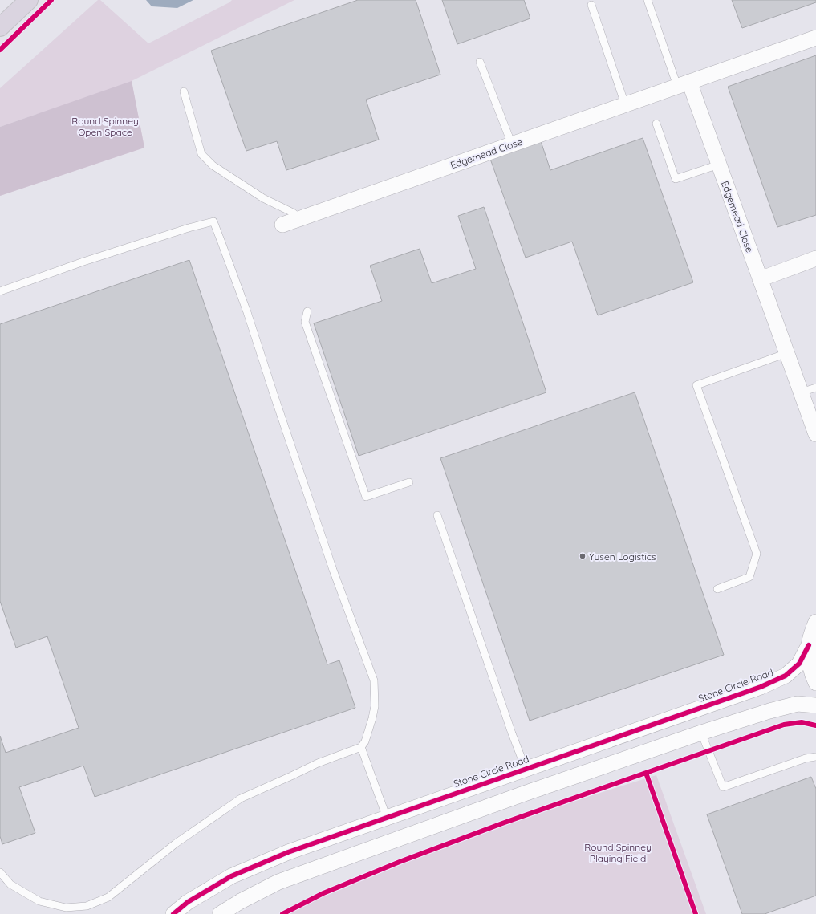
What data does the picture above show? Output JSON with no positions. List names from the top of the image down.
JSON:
{
  "streets": {
    "street": ["Edgemead Close", "Stone Circle Road"]
  },
  "parks": ["Round Spinney Open Space", "Round Spinney Playing Field"],
  "places": ["Yusen Logistics"]
}
